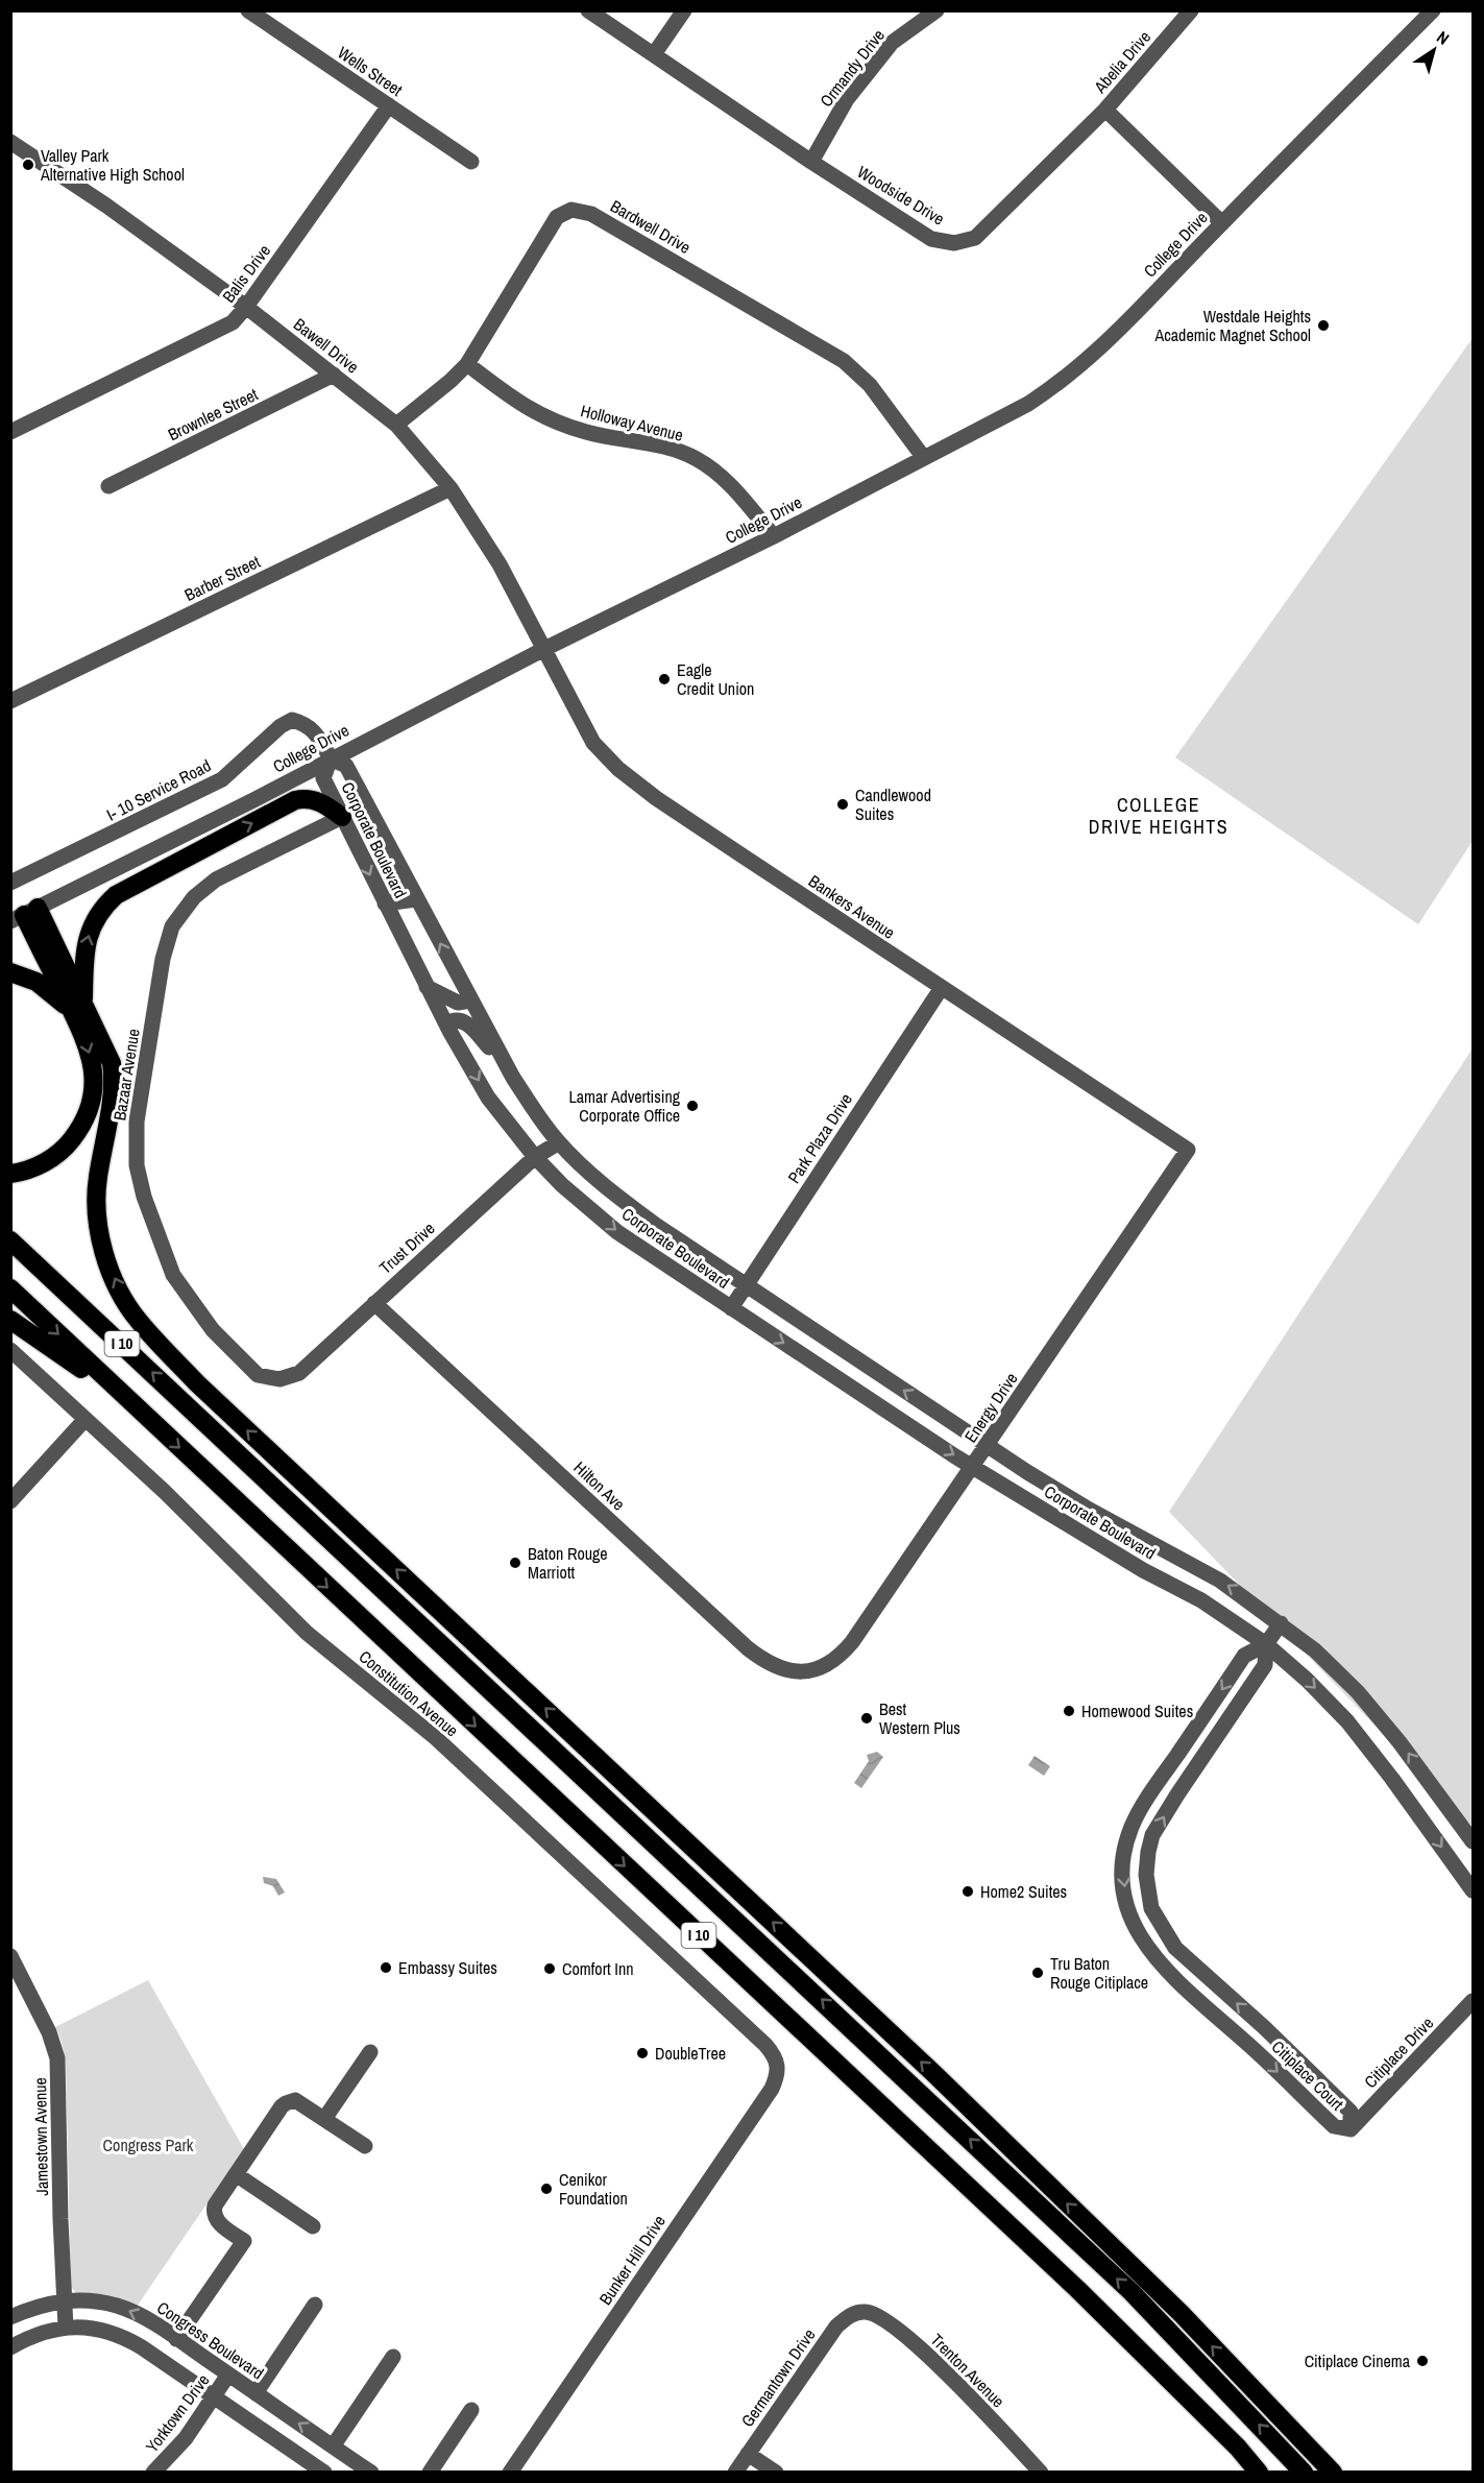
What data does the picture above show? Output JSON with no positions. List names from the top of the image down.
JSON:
{
  "streets": {
    "highway": ["I 10"],
    "street": [
      "Abelia Drive",
      "Ormandy Drive",
      "Wells Street",
      "Woodside Drive",
      "Bardwell Drive",
      "College Drive",
      "Balis Drive",
      "Bawell Drive",
      "Brownlee Street",
      "Holloway Avenue",
      "Barber Street",
      "I- 10 Service Road",
      "Corporate Boulevard",
      "Bankers Avenue",
      "Bazaar Avenue",
      "Park Plaza Drive",
      "Trust Drive",
      "Energy Drive",
      "Hilton Ave",
      "Constitution Avenue",
      "Citiplace Drive",
      "Citiplace Court",
      "Jamestown Avenue",
      "Bunker Hill Drive",
      "Congress Boulevard",
      "Trenton Avenue",
      "Germantown Drive",
      "Yorktown Drive"
    ]
  },
  "crossings": [
    ["Abelia Drive", "Woodside Drive"],
    ["Ormandy Drive", "Woodside Drive"],
    ["Wells Street", "Balis Drive"],
    ["Bardwell Drive", "College Drive"],
    ["Bardwell Drive", "Bawell Drive"],
    ["Bardwell Drive", "Holloway Avenue"],
    ["College Drive", "Bawell Drive"],
    ["College Drive", "Holloway Avenue"],
    ["College Drive", "I- 10 Service Road"],
    ["College Drive", "Corporate Boulevard"],
    ["College Drive", "Bankers Avenue"],
    ["Balis Drive", "Bawell Drive"],
    ["Bawell Drive", "Brownlee Street"],
    ["Bawell Drive", "Barber Street"],
    ["Bawell Drive", "Bankers Avenue"],
    ["I- 10 Service Road", "Corporate Boulevard"],
    ["Corporate Boulevard", "Bazaar Avenue"],
    ["Corporate Boulevard", "Park Plaza Drive"],
    ["Corporate Boulevard", "Trust Drive"],
    ["Corporate Boulevard", "Energy Drive"],
    ["Corporate Boulevard", "Citiplace Court"],
    ["Bankers Avenue", "Park Plaza Drive"],
    ["Bankers Avenue", "Energy Drive"],
    ["Bazaar Avenue", "Trust Drive"],
    ["Trust Drive", "Hilton Ave"],
    ["Energy Drive", "Hilton Ave"],
    ["Constitution Avenue", "Bunker Hill Drive"],
    ["Citiplace Drive", "Citiplace Court"],
    ["Jamestown Avenue", "Congress Boulevard"],
    ["Congress Boulevard", "Yorktown Drive"],
    ["Trenton Avenue", "Germantown Drive"]
  ],
  "districts": ["COLLEGE DRIVE HEIGHTS"],
  "parks": ["Congress Park"],
  "places": [
    "Valley Park Alternative High School",
    "Westdale Heights Academic Magnet School",
    "Eagle Credit Union",
    "Candlewood Suites",
    "Lamar Advertising Corporate Office",
    "Baton Rouge Marriott",
    "Homewood Suites",
    "Best Western Plus",
    "Home2 Suites",
    "Embassy Suites",
    "Comfort Inn",
    "Tru Baton Rouge Citiplace",
    "DoubleTree",
    "Cenikor Foundation",
    "Citiplace Cinema"
  ],
  "north": "top right"
}
